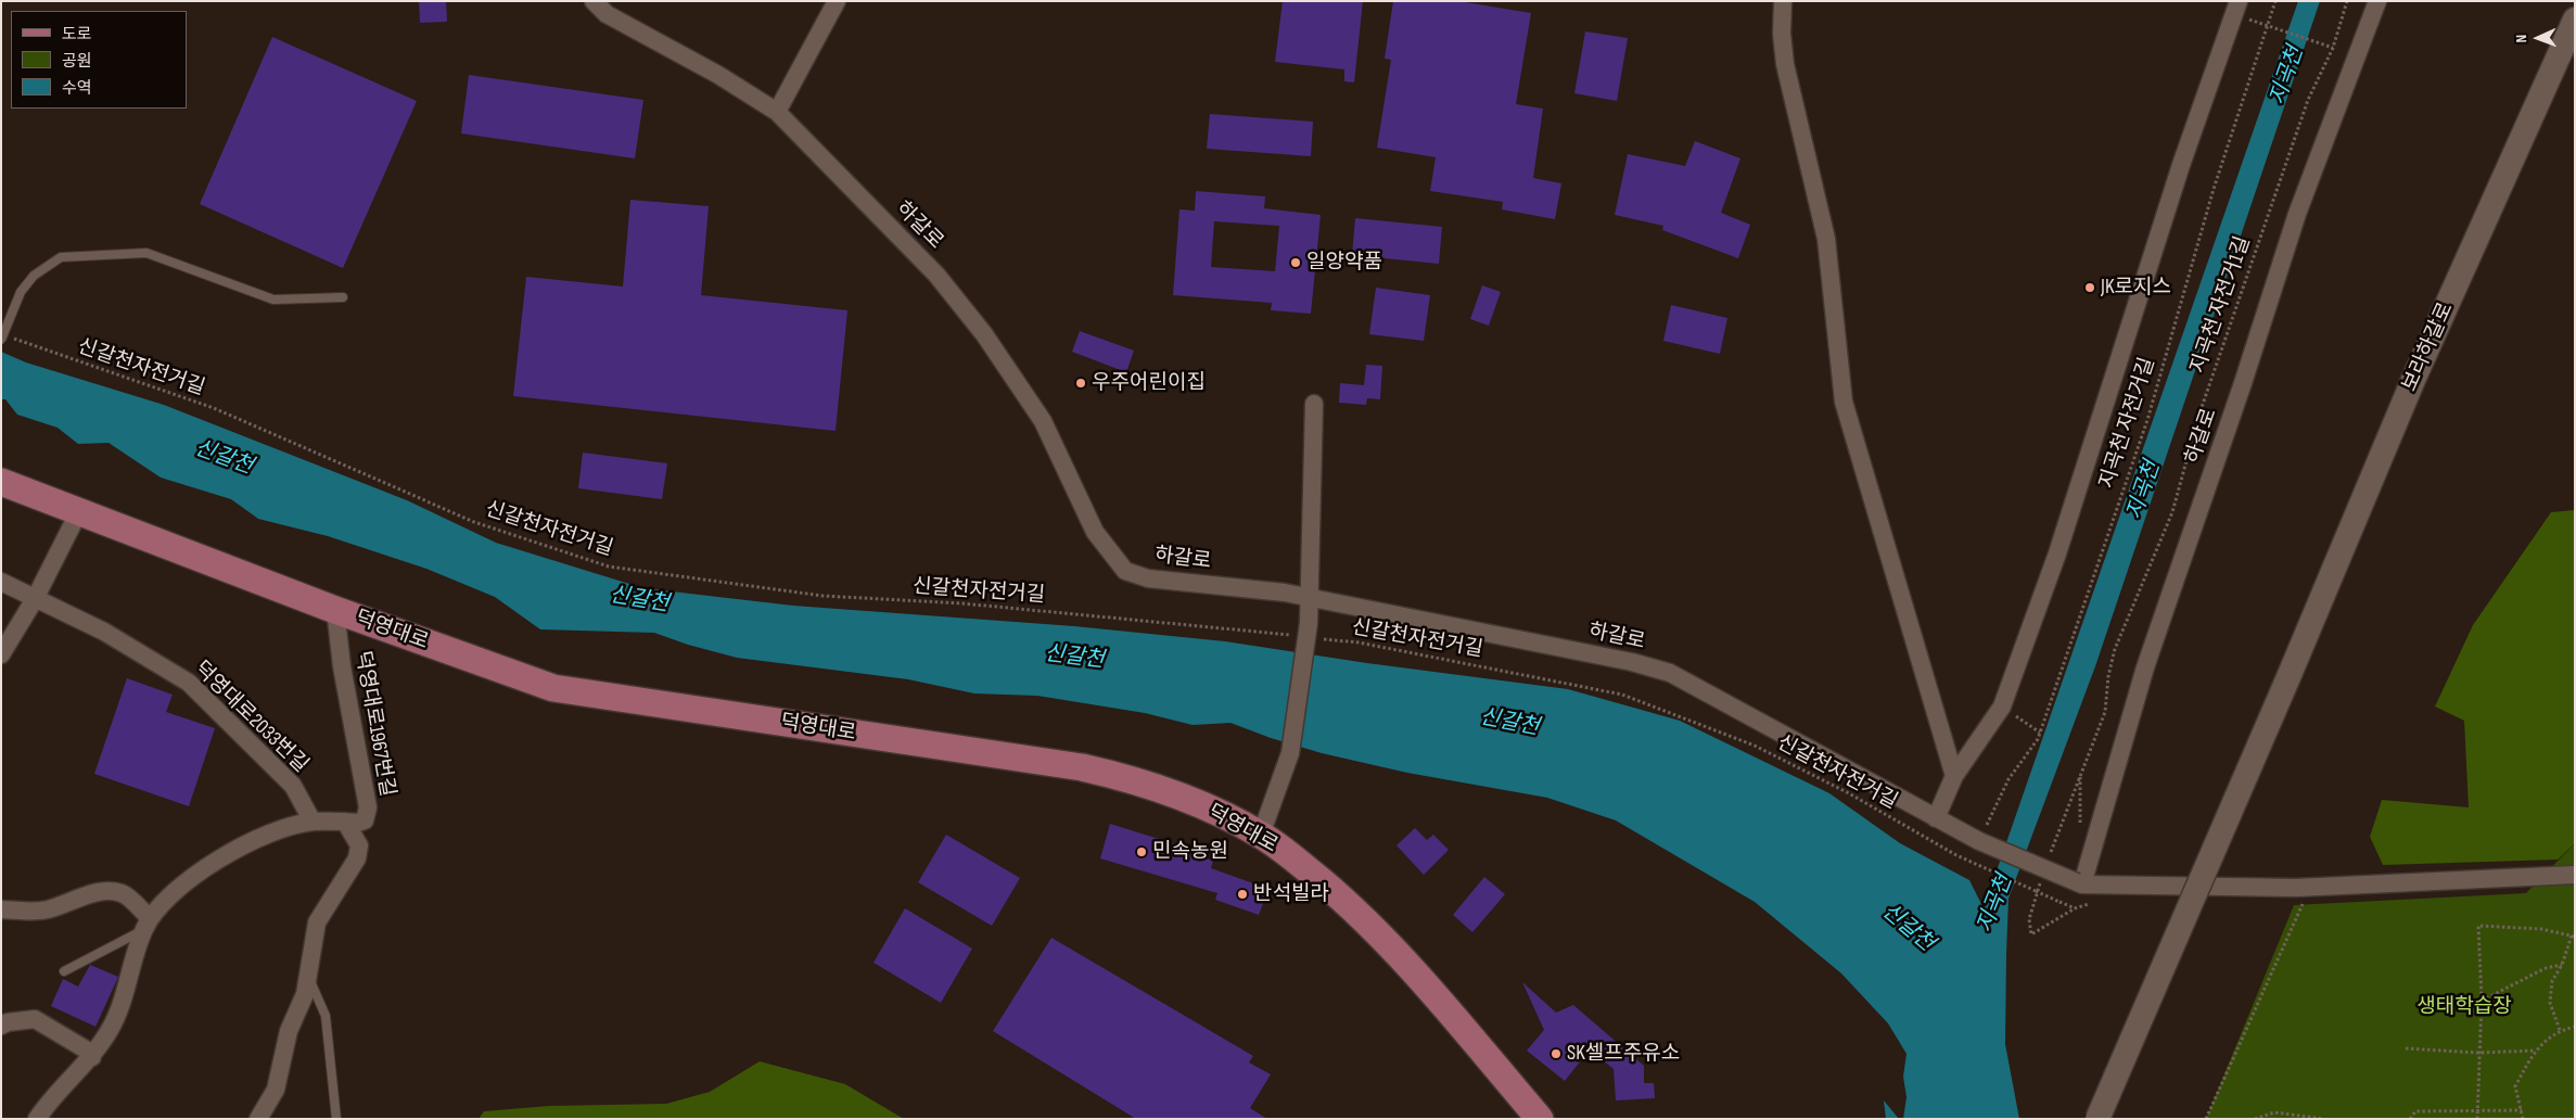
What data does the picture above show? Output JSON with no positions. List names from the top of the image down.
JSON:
{
  "streets": {
    "main road": ["보라하갈로", "덕영대로"],
    "street": ["하갈로", "덕영대로2033번길", "덕영대로1967번길"],
    "path": ["지곡천 자전거1길", "신갈천자전거길", "지곡천 자전거길"]
  },
  "crossings": [
    ["하갈로", "지곡천 자전거1길"],
    ["하갈로", "지곡천 자전거길"],
    ["덕영대로", "덕영대로1967번길"],
    ["덕영대로2033번길", "덕영대로1967번길"]
  ],
  "water": ["지곡천", "신갈천"],
  "parks": ["생태학습장"],
  "places": [
    "일양약품",
    "JK로지스",
    "우주어린이집",
    "민속농원",
    "반석빌라",
    "SK셀프주유소"
  ],
  "legend": ["도로", "공원", "수역"],
  "north": "left"
}
